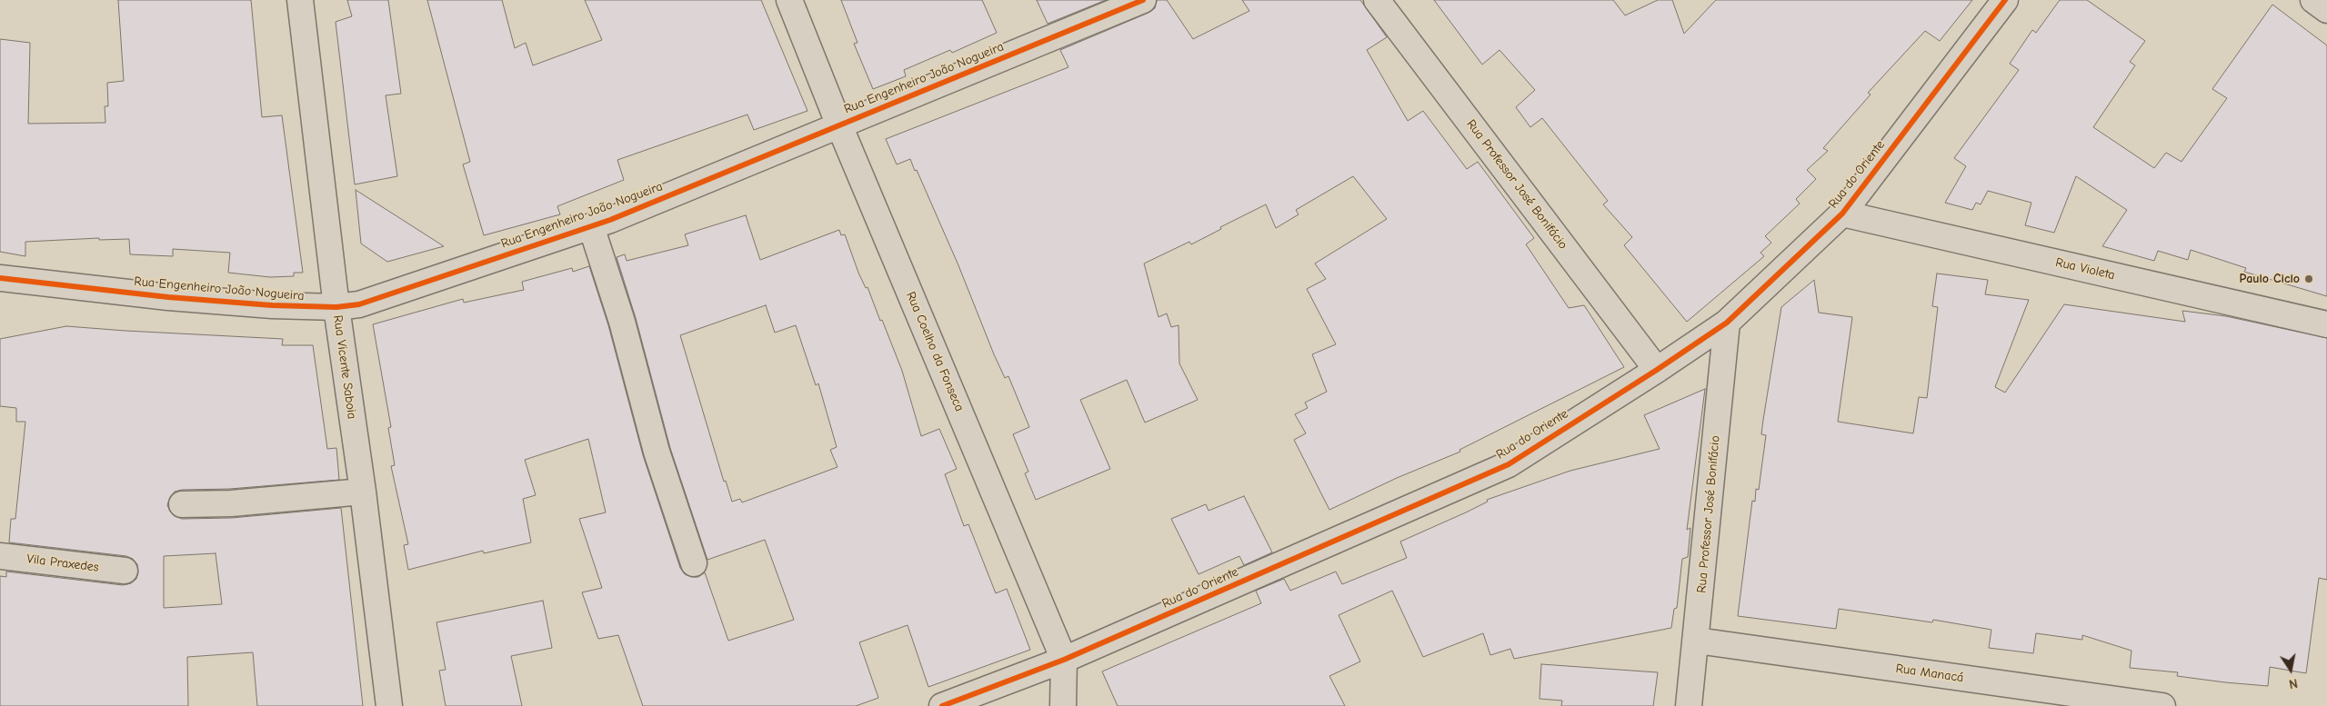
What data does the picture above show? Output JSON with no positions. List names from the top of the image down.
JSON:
{
  "streets": {
    "street": [
      "Rua Engenheiro João Nogueira",
      "Rua do Oriente",
      "Rua Professor José Bonifácio",
      "Rua Violeta",
      "Rua Coelho da Fonseca",
      "Rua Vicente Saboia",
      "Vila Praxedes",
      "Rua Manacá"
    ]
  },
  "crossings": [
    ["Rua Engenheiro João Nogueira", "Rua Coelho da Fonseca"],
    ["Rua Engenheiro João Nogueira", "Rua Vicente Saboia"],
    ["Rua do Oriente", "Rua Professor José Bonifácio"],
    ["Rua do Oriente", "Rua Violeta"],
    ["Rua do Oriente", "Rua Coelho da Fonseca"],
    ["Rua Professor José Bonifácio", "Rua Manacá"]
  ],
  "places": ["Paulo Ciclo"],
  "north": "bottom"
}
